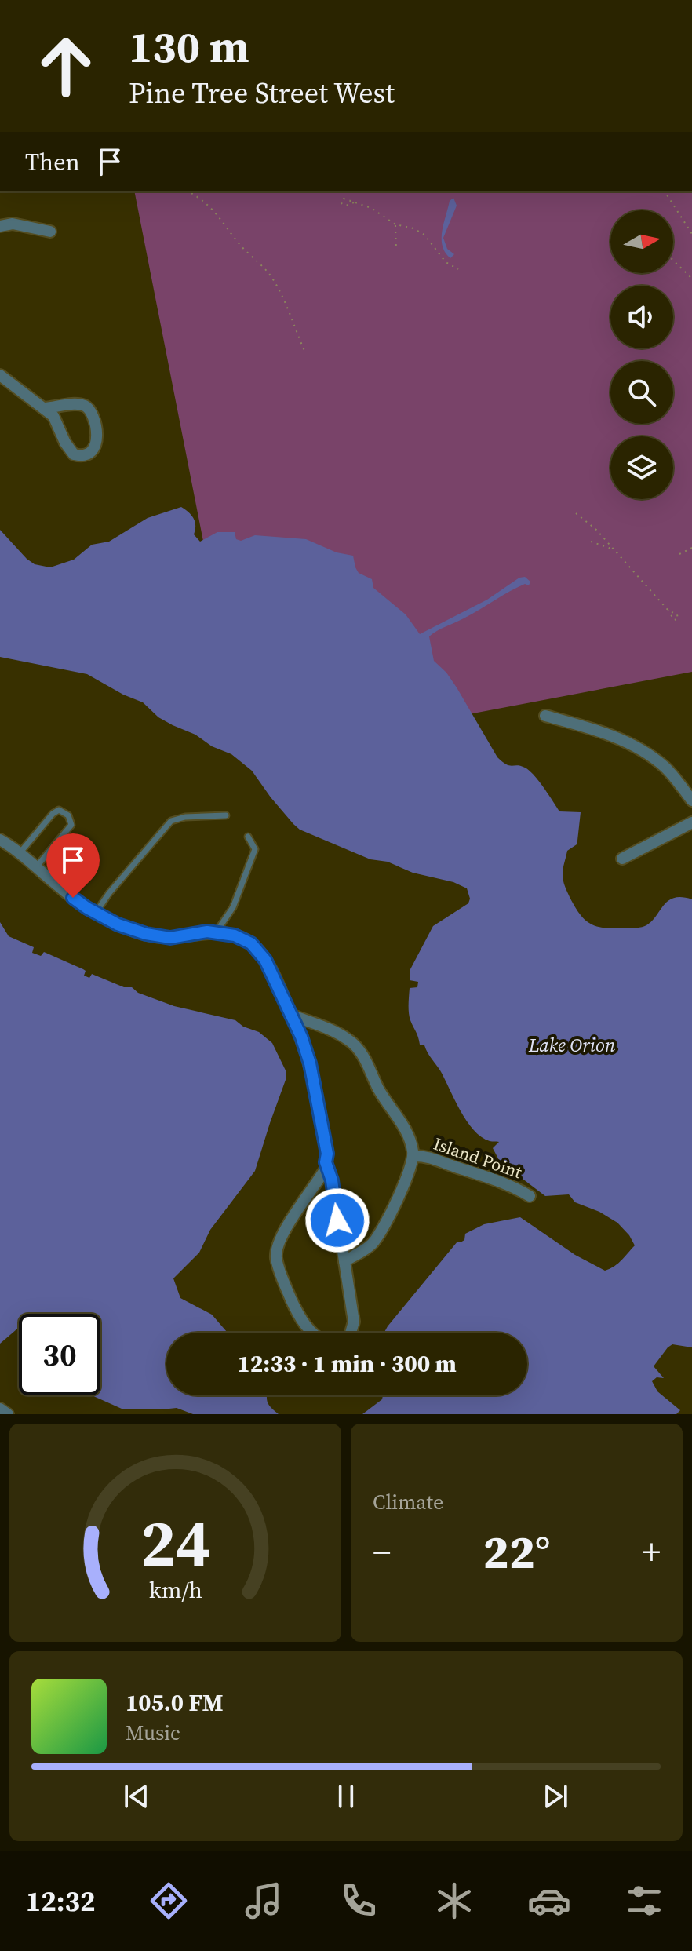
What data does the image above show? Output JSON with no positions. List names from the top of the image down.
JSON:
{
  "streets": {
    "street": ["Island Point"]
  },
  "water": ["Lake Orion"],
  "north": "right",
  "page": {
    "turn": ["130 m", "Pine Tree Street West"],
    "then": "Then",
    "limit": "30",
    "trip": "12:33 · 1 min · 300 m",
    "tile": "Climate",
    "heat": ["−", "22°", "+"],
    "song": ["105.0 FM", "Music"],
    "tabs": "12:32",
    "gauge": ["24", "km/h"]
  }
}
